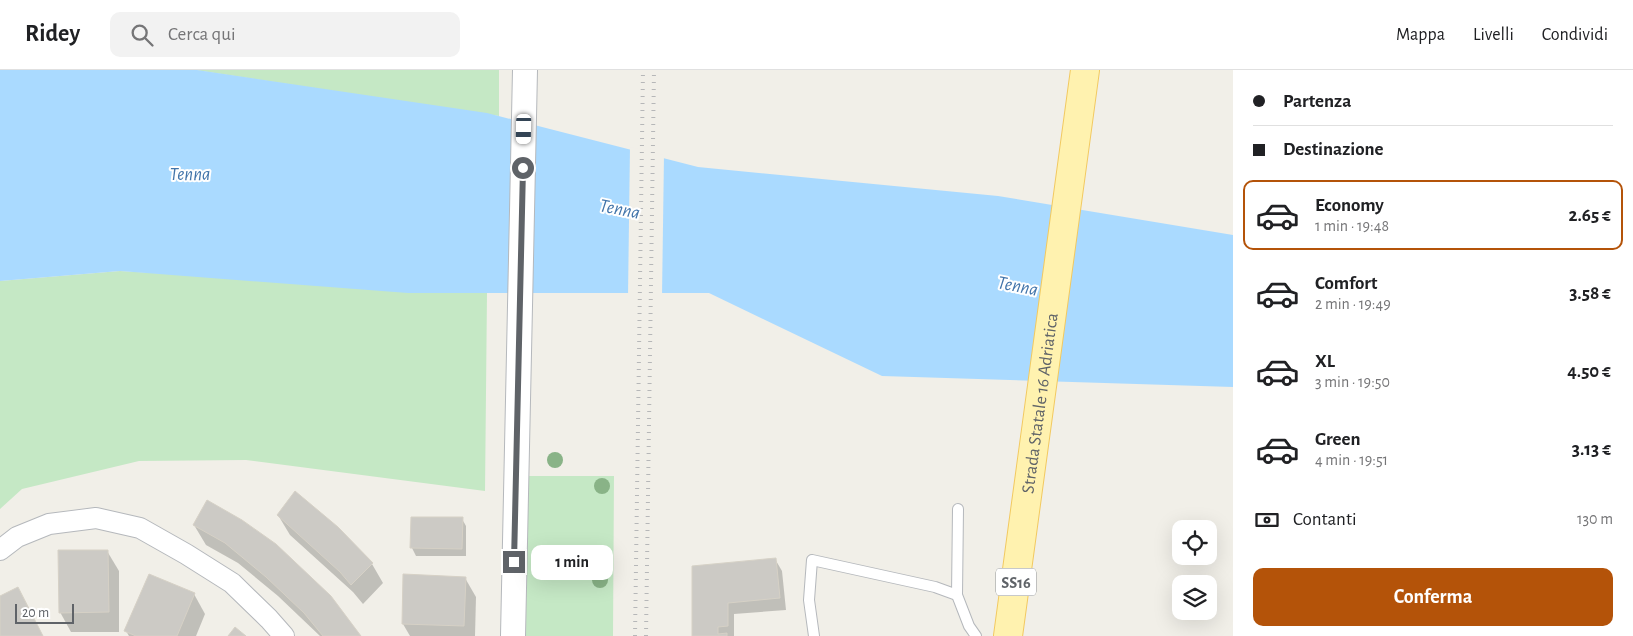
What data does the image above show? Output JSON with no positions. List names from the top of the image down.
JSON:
{
  "streets": {
    "main road": ["Strada Statale 16 Adriatica", "SS16"]
  },
  "water": ["Tenna"],
  "scale_bar": "20 m",
  "page": {
    "header": "Ridey",
    "search": "Cerca qui",
    "nav": ["Mappa", "Livelli", "Condividi"],
    "banner": ["Partenza", "Destinazione"],
    "list": [
      {
        "name": "Economy",
        "note": "1 min · 19:48",
        "value": "2.65 €"
      },
      {
        "name": "Comfort",
        "note": "2 min · 19:49",
        "value": "3.58 €"
      },
      {
        "name": "XL",
        "note": "3 min · 19:50",
        "value": "4.50 €"
      },
      {
        "name": "Green",
        "note": "4 min · 19:51",
        "value": "3.13 €"
      }
    ],
    "pay": ["Contanti", "130 m"],
    "bubble": "1 min",
    "buttons": "Conferma",
    "scale": "20 m"
  }
}
